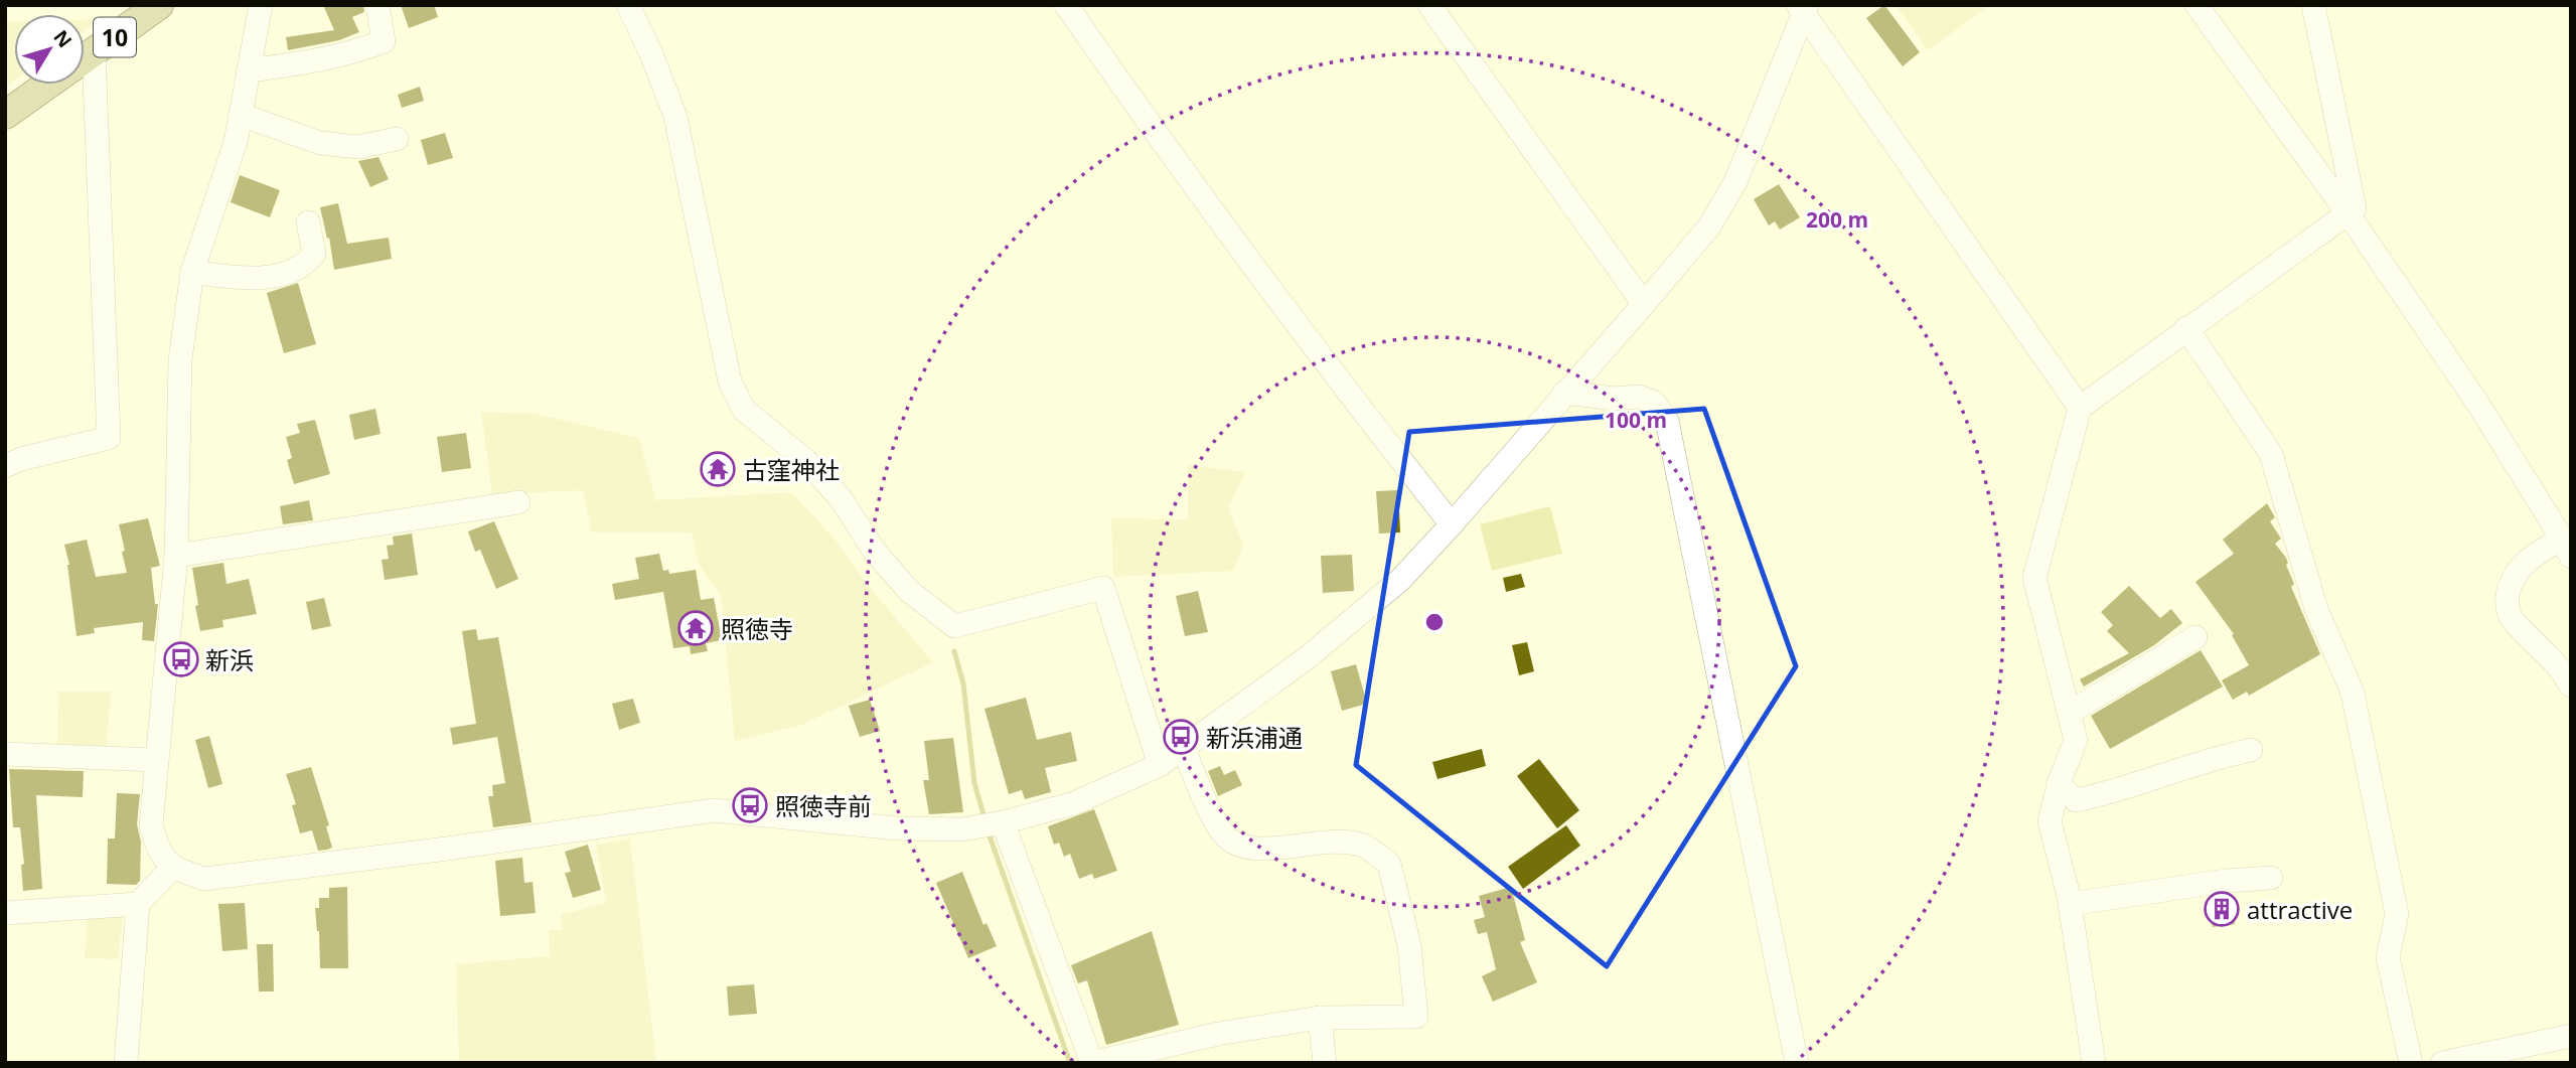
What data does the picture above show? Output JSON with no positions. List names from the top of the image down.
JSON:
{
  "streets": {
    "main road": ["10"]
  },
  "places": {
    "temple": ["古窪神社", "照徳寺"],
    "bus stop": ["新浜", "新浜浦通", "照徳寺前"],
    "building": ["attractive"]
  },
  "north": "top right",
  "rings": ["200 m", "100 m"]
}
